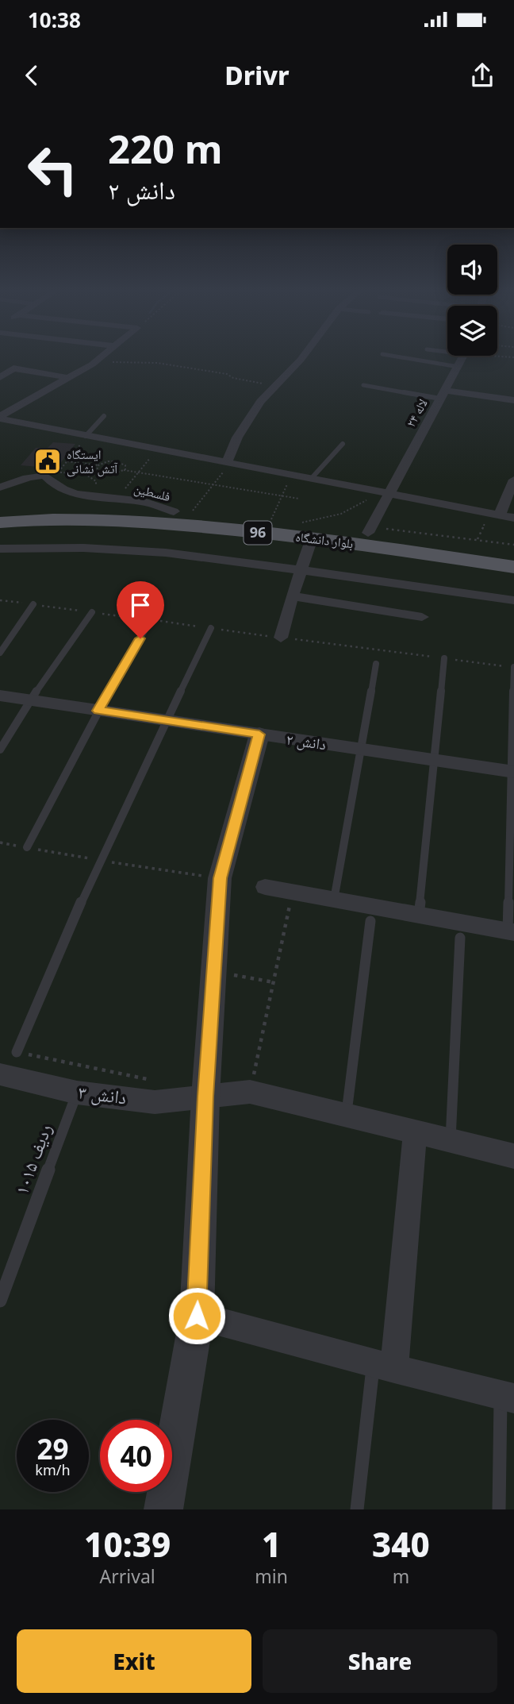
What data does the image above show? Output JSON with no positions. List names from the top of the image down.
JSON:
{
  "streets": {
    "main road": ["96", "بلوار دانشگاه"],
    "street": [
      "لاله ۲۴",
      "فلسطین",
      "دانش ۲",
      "دانش ۳"
    ],
    "lane": ["ردیف ۱۰۱۵"]
  },
  "crossings": [
    ["لاله ۲۴", "بلوار دانشگاه"],
    ["فلسطین", "بلوار دانشگاه"],
    ["دانش ۳", "ردیف ۱۰۱۵"]
  ],
  "places": {
    "public building": ["ایستگاه آتش نشانی"]
  },
  "page": {
    "status": "10:38",
    "header": "Drivr",
    "turn": ["220 m", "دانش ۲"],
    "speed": "29 km/h",
    "limit": "40",
    "eta": [
      "10:39",
      "Arrival",
      "1",
      "min",
      "340",
      "m"
    ],
    "buttons": ["Exit", "Share"]
  }
}
